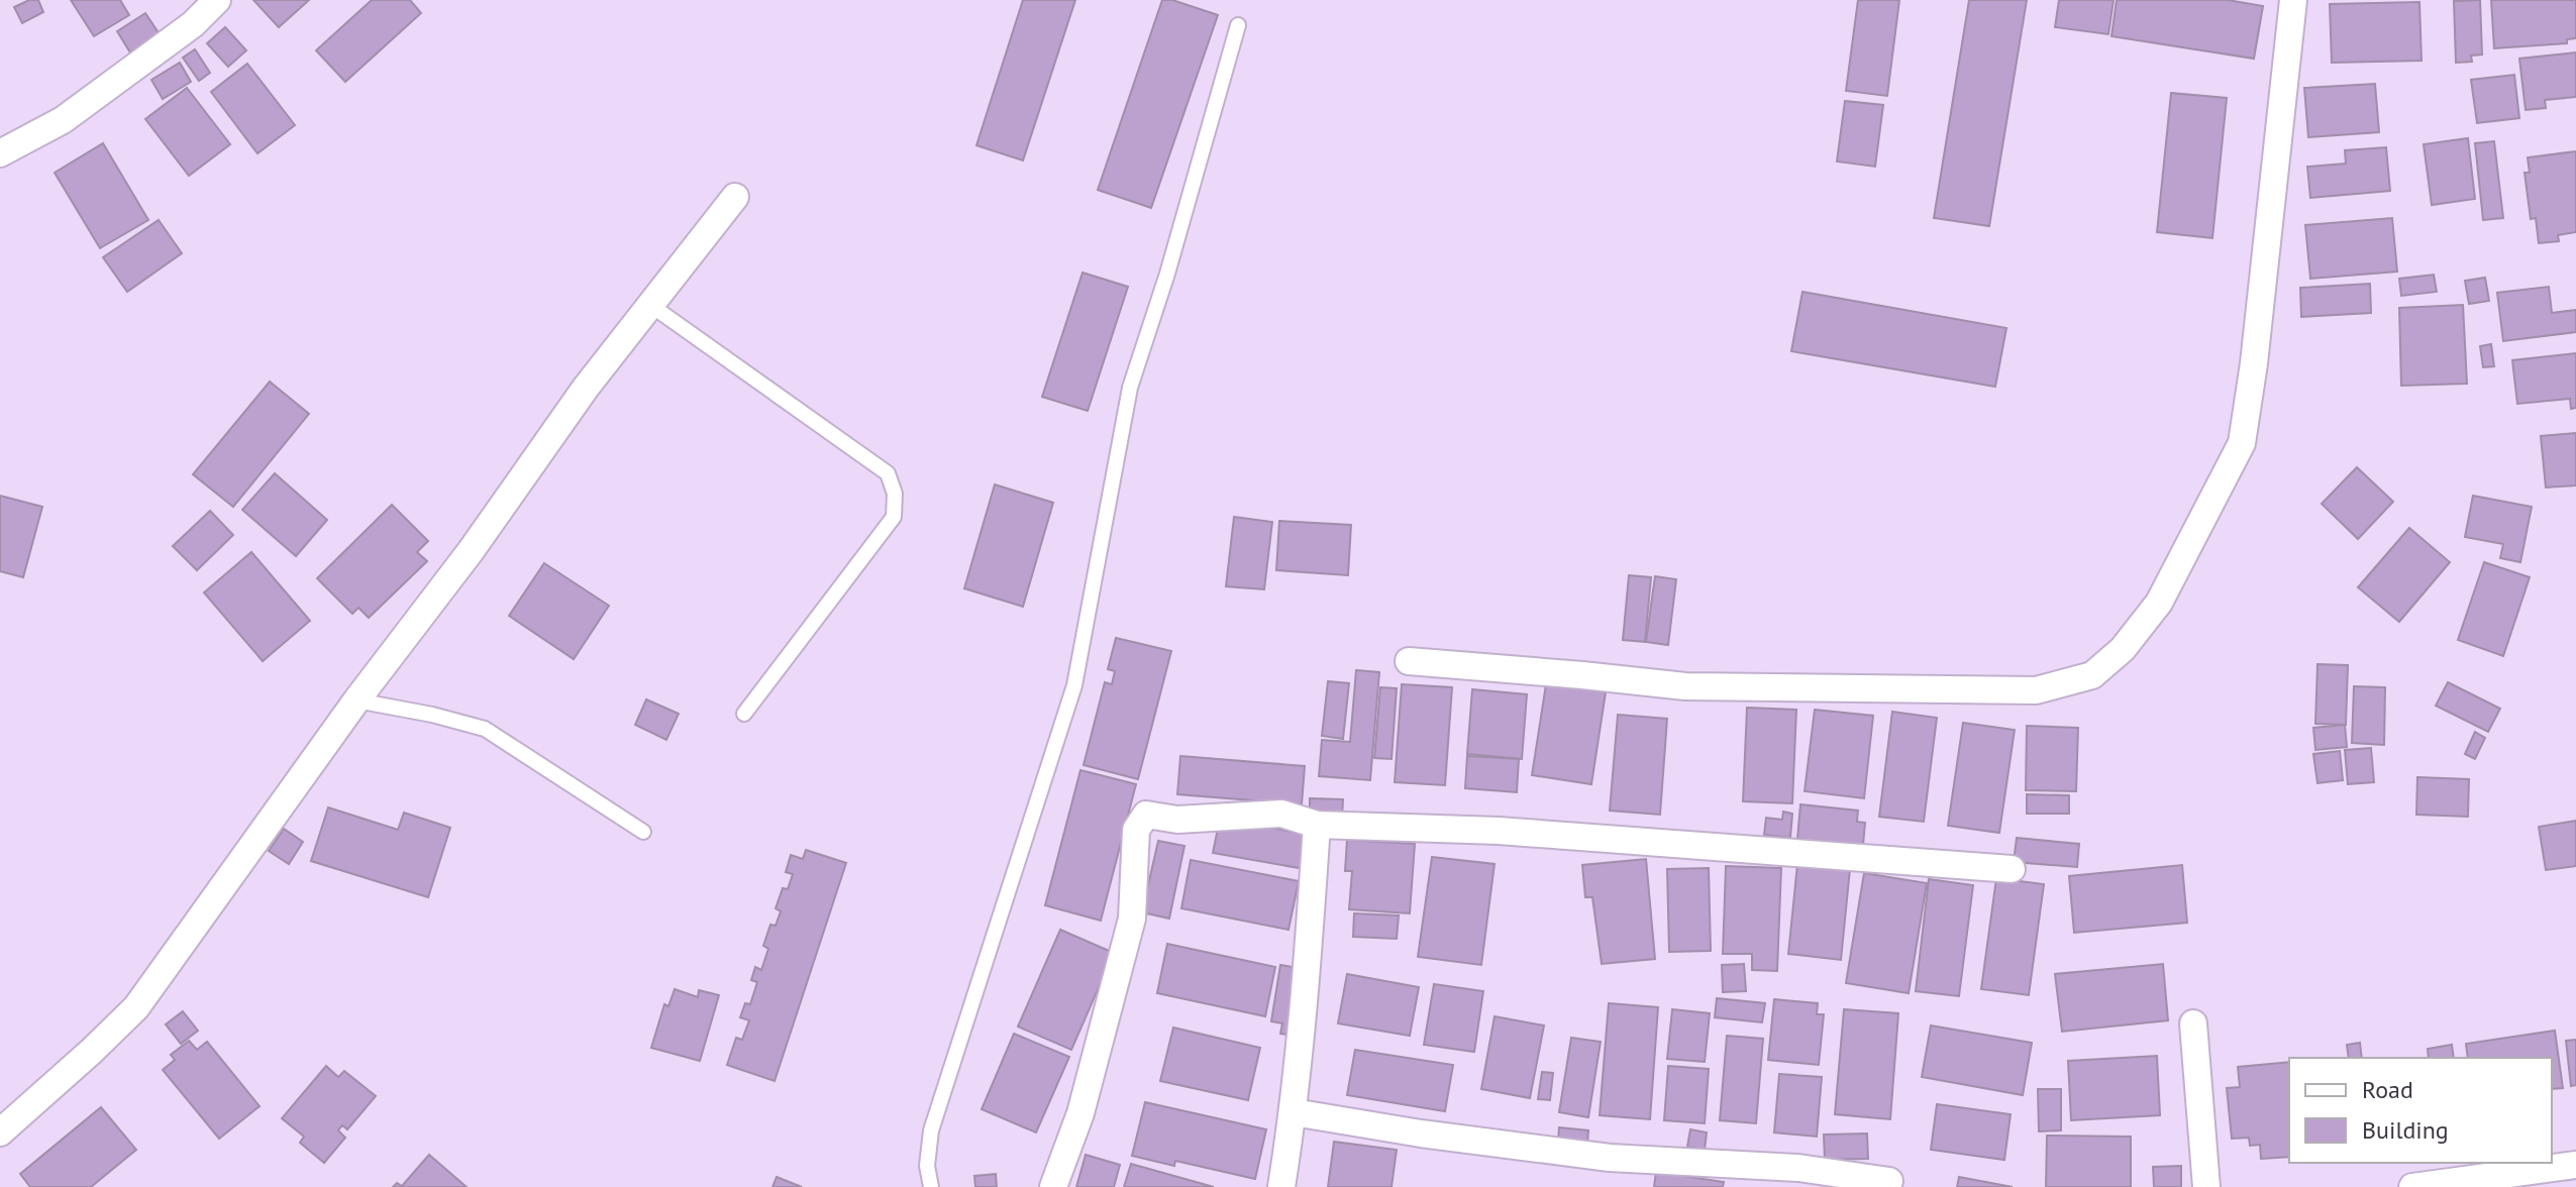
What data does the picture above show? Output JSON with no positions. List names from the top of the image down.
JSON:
{
  "legend": ["Road", "Building"]
}
